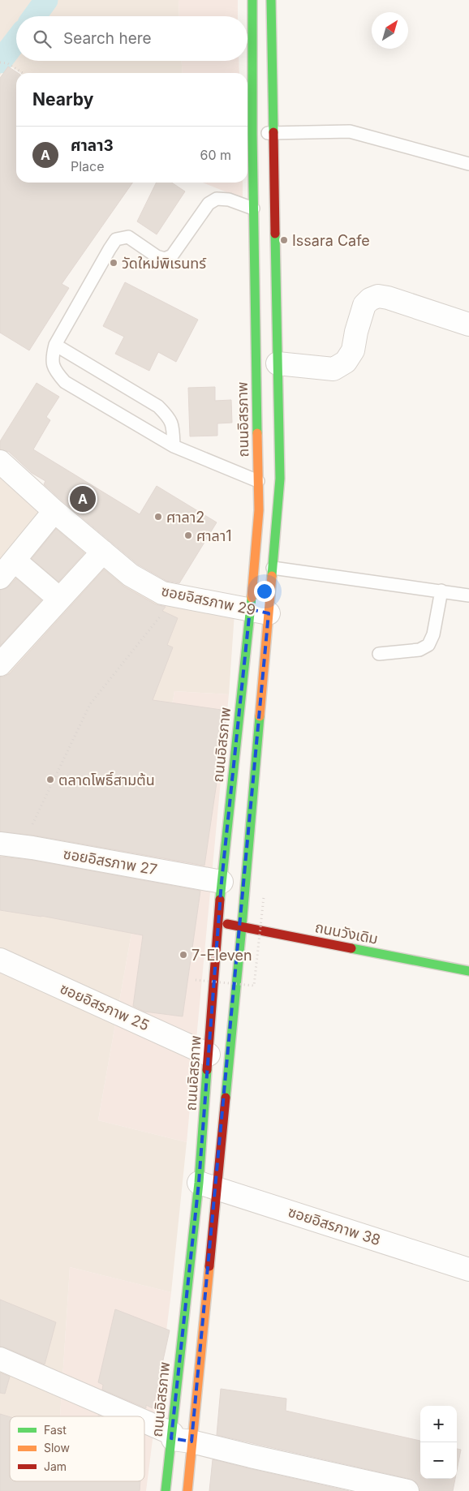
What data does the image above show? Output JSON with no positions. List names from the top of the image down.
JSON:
{
  "streets": {
    "main road": ["ถนนอิสรภาพ", "ถนนวังเดิม"],
    "street": [
      "ซอยอิสรภาพ 29",
      "ซอยอิสรภาพ 27",
      "ซอยอิสรภาพ 25",
      "ซอยอิสรภาพ 38"
    ]
  },
  "crossings": [
    ["ถนนอิสรภาพ", "ซอยอิสรภาพ 29"],
    ["ถนนอิสรภาพ", "ซอยอิสรภาพ 27"],
    ["ถนนอิสรภาพ", "ถนนวังเดิม"],
    ["ถนนอิสรภาพ", "ซอยอิสรภาพ 25"],
    ["ถนนอิสรภาพ", "ซอยอิสรภาพ 38"]
  ],
  "places": [
    "Issara Cafe",
    "วัดใหม่พิเรนทร์",
    "ศาลา2",
    "ศาลา1",
    "ตลาดโพธิ์สามต้น",
    "7-Eleven"
  ],
  "legend": ["Fast", "Slow", "Jam"],
  "north": "top right",
  "page": {
    "search": "Search here",
    "heading": "Nearby",
    "list": [
      {
        "mark": "A",
        "name": "ศาลา3",
        "note": "Place",
        "value": "60 m"
      }
    ],
    "pins": "A",
    "map_buttons": ["+", "−"]
  }
}
